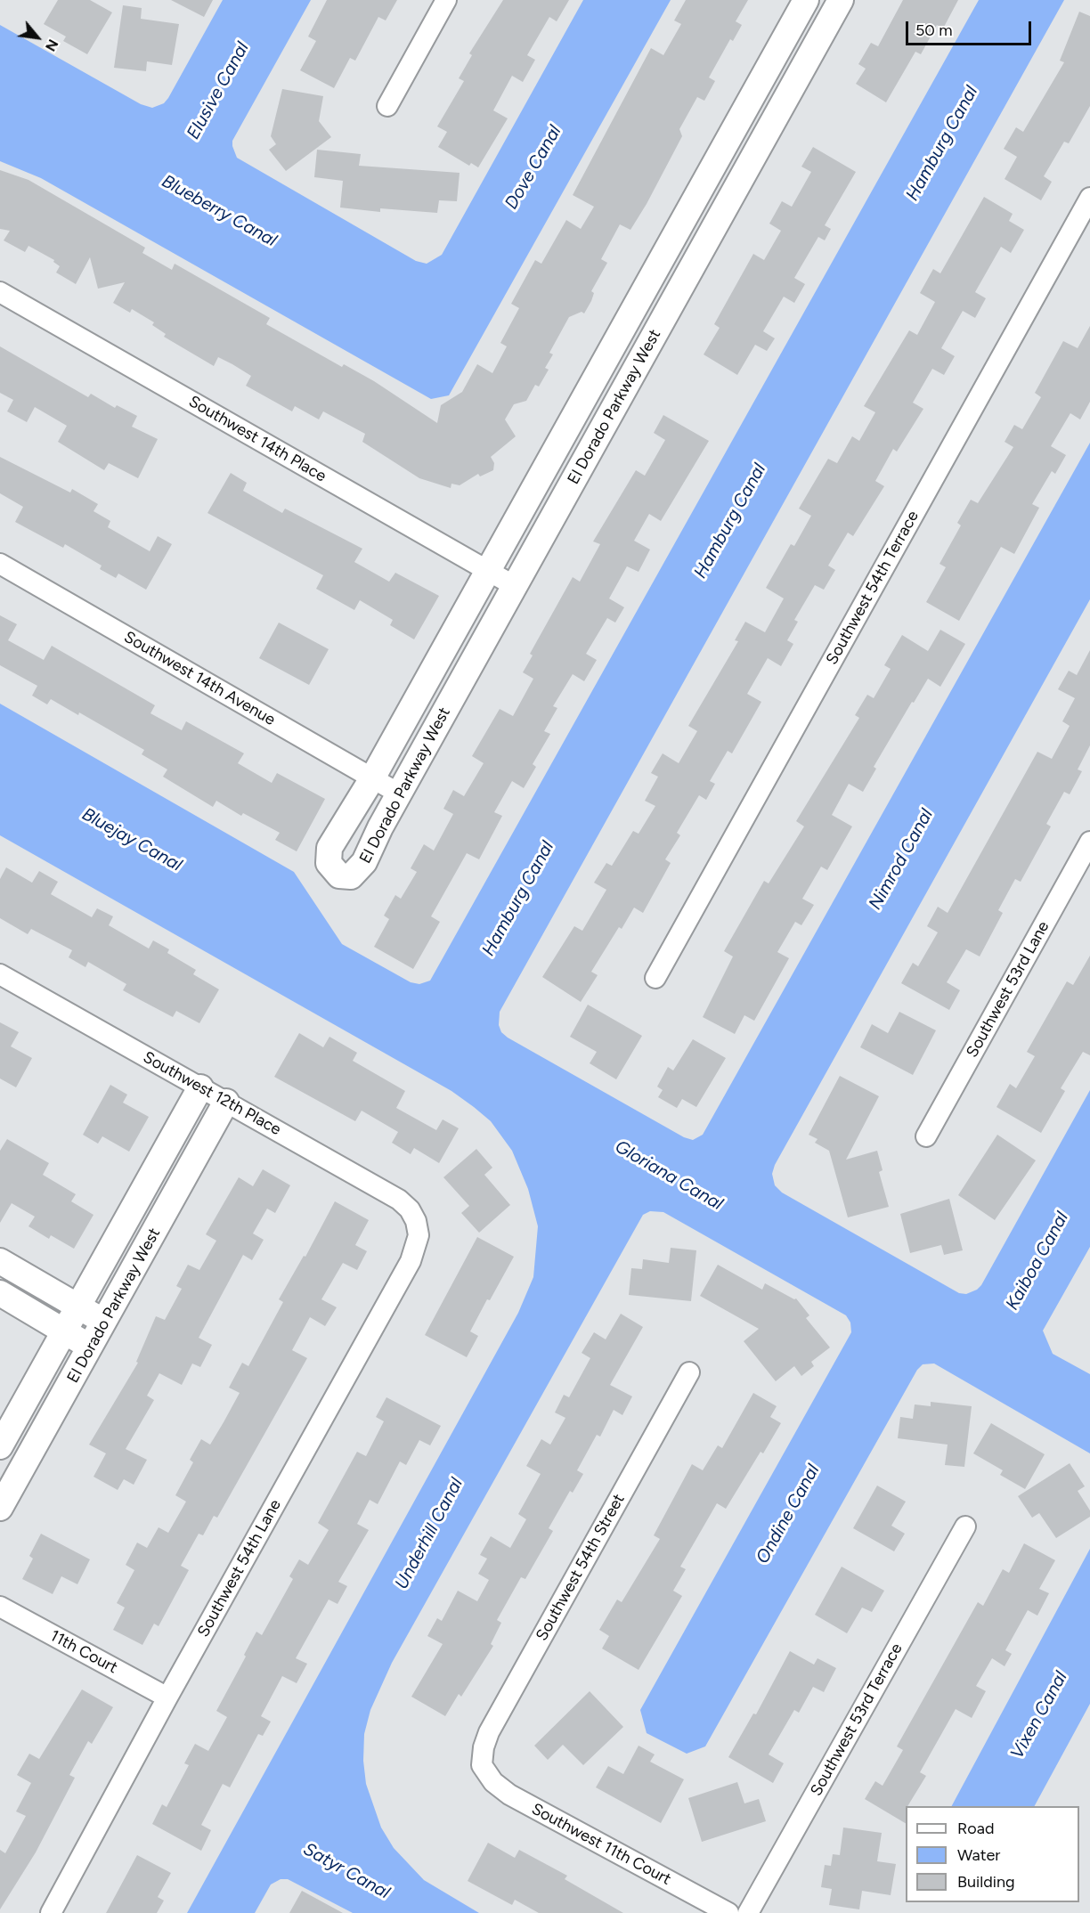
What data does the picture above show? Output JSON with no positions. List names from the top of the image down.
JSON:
{
  "streets": {
    "street": [
      "El Dorado Parkway West",
      "Southwest 14th Place",
      "Southwest 54th Terrace",
      "Southwest 14th Avenue",
      "Southwest 53rd Lane",
      "Southwest 12th Place",
      "Southwest 54th Street",
      "Southwest 54th Lane",
      "11th Court",
      "Southwest 53rd Terrace",
      "Southwest 11th Court"
    ]
  },
  "crossings": [
    ["El Dorado Parkway West", "Southwest 14th Place"],
    ["El Dorado Parkway West", "Southwest 14th Avenue"],
    ["El Dorado Parkway West", "Southwest 12th Place"],
    ["Southwest 12th Place", "Southwest 54th Lane"],
    ["Southwest 54th Street", "Southwest 11th Court"],
    ["Southwest 54th Lane", "11th Court"]
  ],
  "water": [
    "Elusive Canal",
    "Hamburg Canal",
    "Dove Canal",
    "Blueberry Canal",
    "Bluejay Canal",
    "Nimrod Canal",
    "Gloriana Canal",
    "Kaiboa Canal",
    "Ondine Canal",
    "Underhill Canal",
    "Vixen Canal",
    "Satyr Canal"
  ],
  "legend": ["Road", "Water", "Building"],
  "scale_bar": "50 m",
  "north": "bottom right"
}
